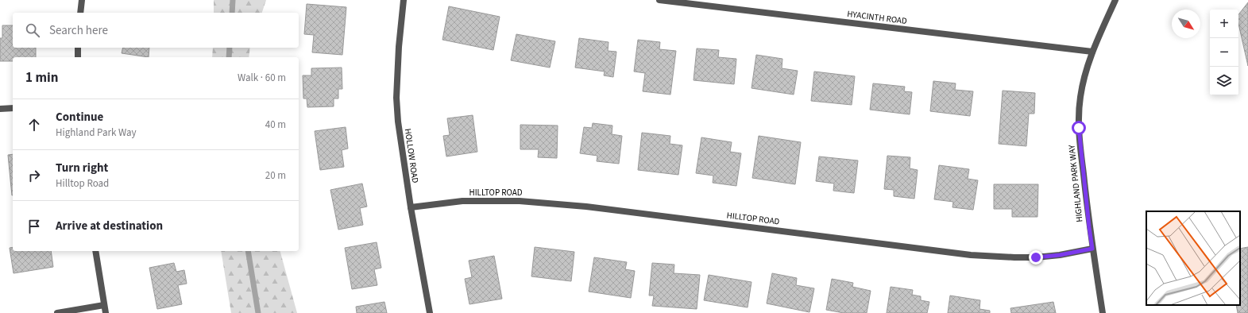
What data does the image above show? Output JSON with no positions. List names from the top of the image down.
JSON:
{
  "streets": {
    "street": [
      "HYACINTH ROAD",
      "HOLLOW ROAD",
      "HIGHLAND PARK WAY",
      "HILLTOP ROAD"
    ]
  },
  "crossings": [
    ["HYACINTH ROAD", "HIGHLAND PARK WAY"],
    ["HOLLOW ROAD", "HILLTOP ROAD"],
    ["HIGHLAND PARK WAY", "HILLTOP ROAD"]
  ],
  "north": "bottom right",
  "page": {
    "map_buttons": ["+", "−"],
    "search": "Search here",
    "heading": ["1 min", "Walk · 60 m"],
    "list": [
      ["Continue", "Highland Park Way", "40 m"],
      ["Turn right", "Hilltop Road", "20 m"],
      "Arrive at destination"
    ]
  }
}
